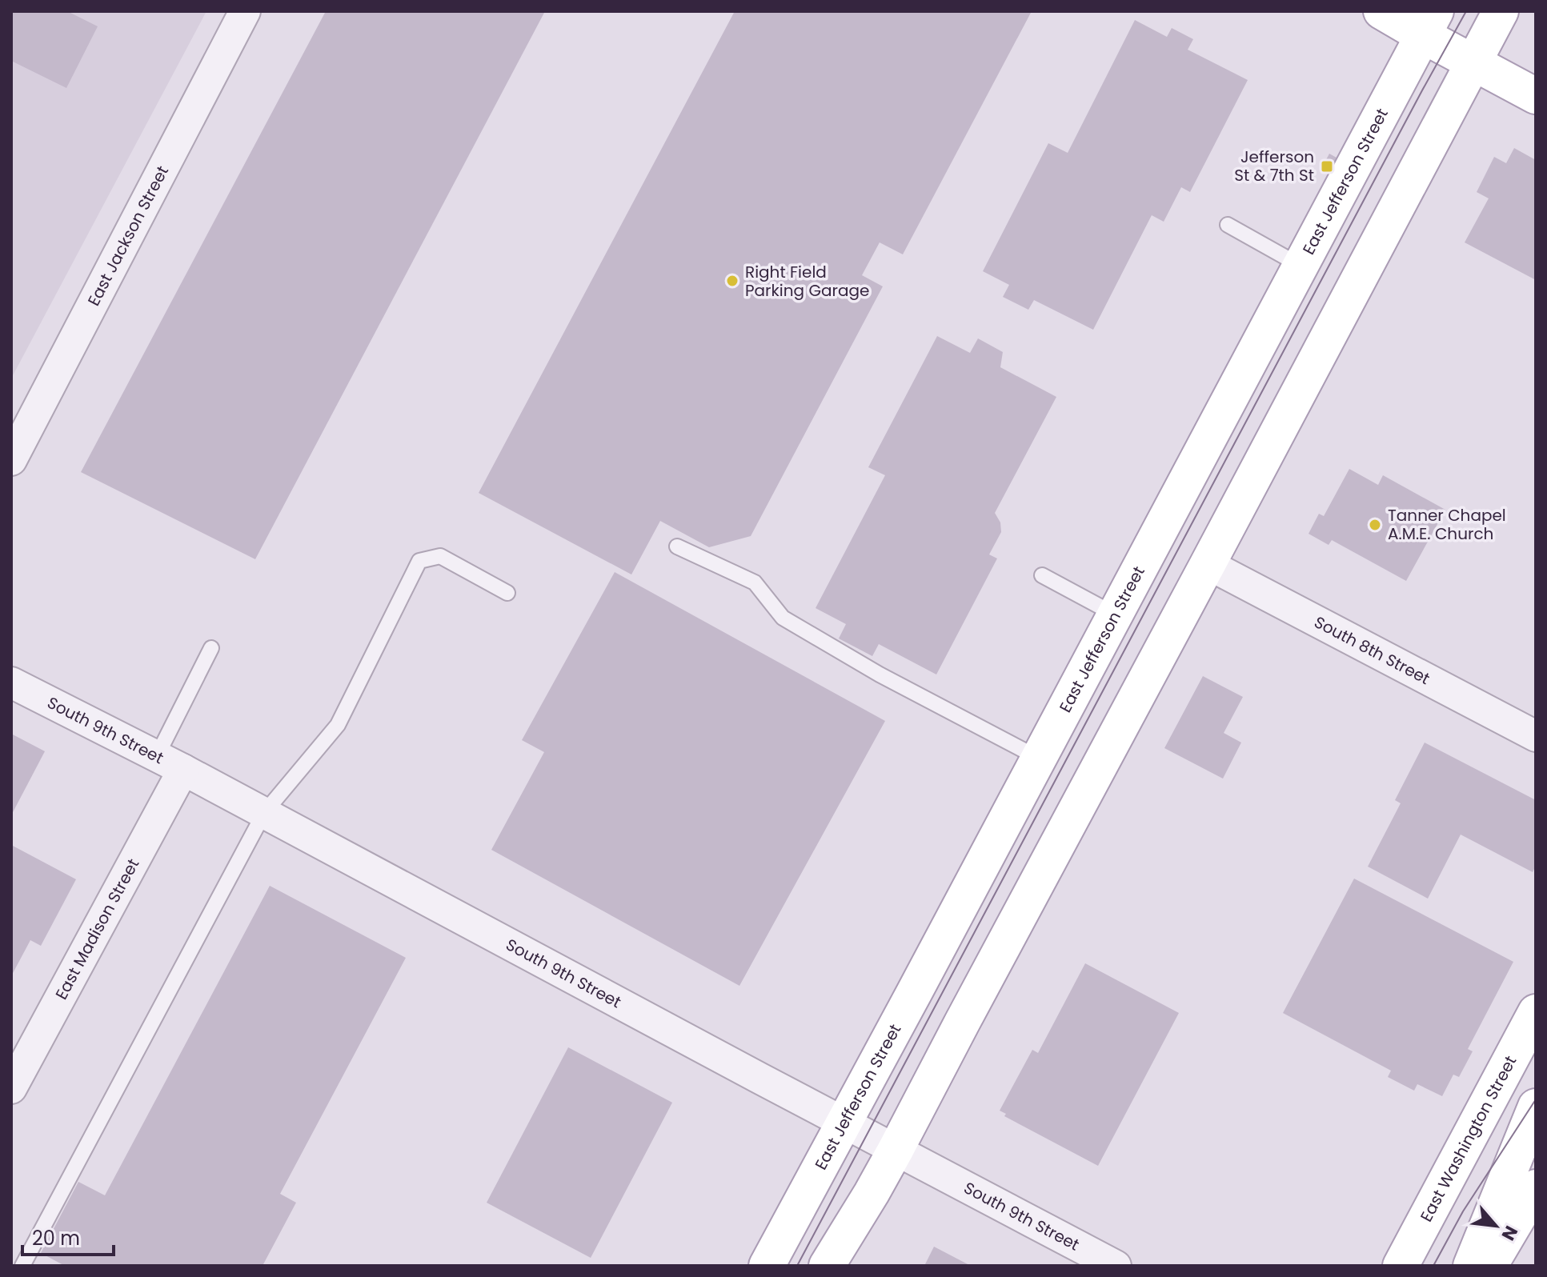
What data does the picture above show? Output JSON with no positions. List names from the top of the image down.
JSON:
{
  "streets": {
    "main road": ["East Jefferson Street", "East Washington Street"],
    "street": [
      "East Jackson Street",
      "South 8th Street",
      "South 9th Street",
      "East Madison Street"
    ]
  },
  "crossings": [
    ["East Jefferson Street", "South 9th Street"],
    ["South 9th Street", "East Madison Street"]
  ],
  "places": {
    "transit": ["Jefferson St & 7th St"],
    "other": ["Right Field Parking Garage", "Tanner Chapel A.M.E. Church"]
  },
  "scale_bar": "20 m",
  "north": "bottom right"
}
